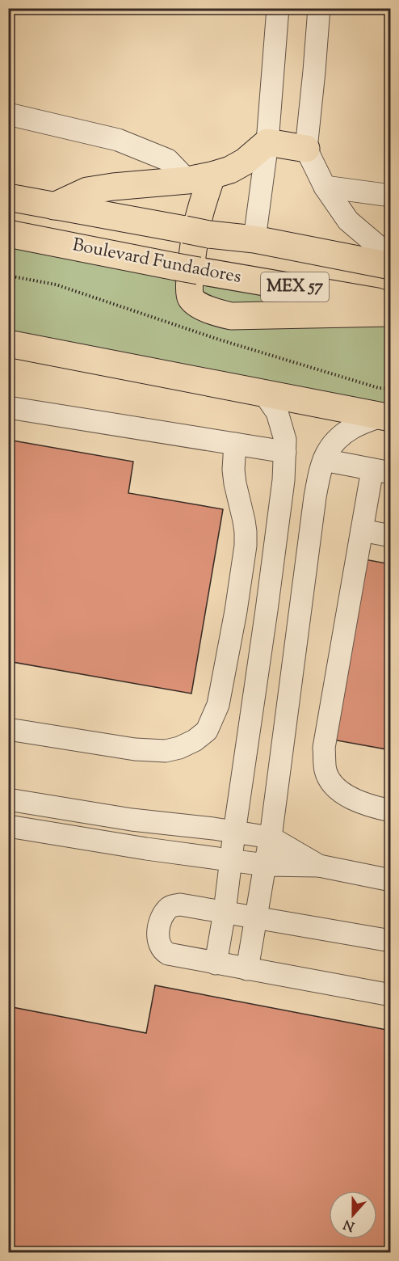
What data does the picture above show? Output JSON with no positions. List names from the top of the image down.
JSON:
{
  "streets": {
    "main road": ["Boulevard Fundadores", "MEX 57"]
  },
  "north": "bottom"
}
